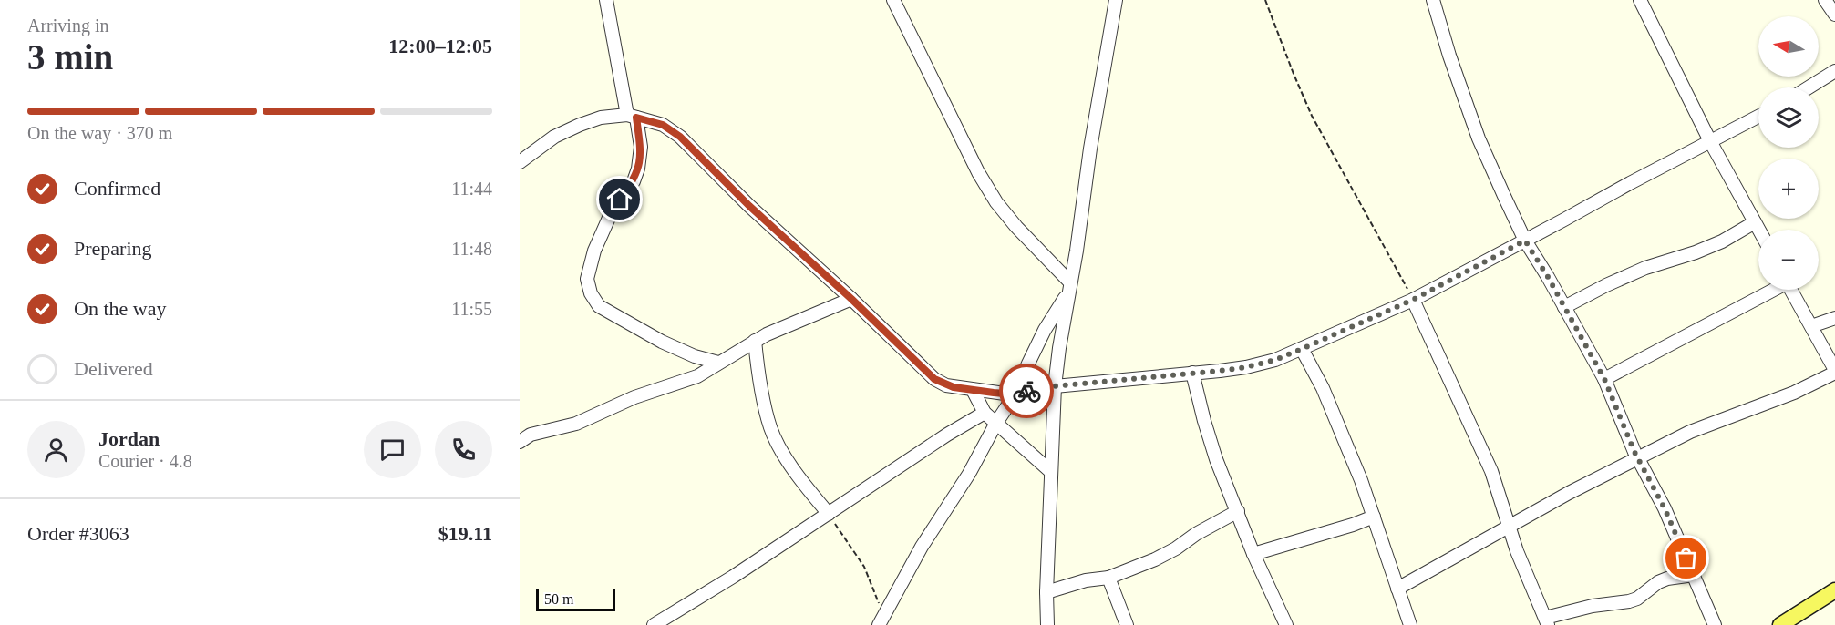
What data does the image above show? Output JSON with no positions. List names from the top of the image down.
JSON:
{
  "scale_bar": "50 m",
  "north": "left",
  "page": {
    "heading": ["3 min", "Arriving in", "12:00–12:05"],
    "panel": [
      "Jordan",
      "Courier · 4.8",
      "Order #3063",
      "$19.11"
    ],
    "map_buttons": ["+", "−"],
    "bar": "On the way · 370 m",
    "list": [
      ["Confirmed", "11:44"],
      ["Preparing", "11:48"],
      ["On the way", "11:55"],
      "Delivered"
    ],
    "scale": "50 m"
  }
}
